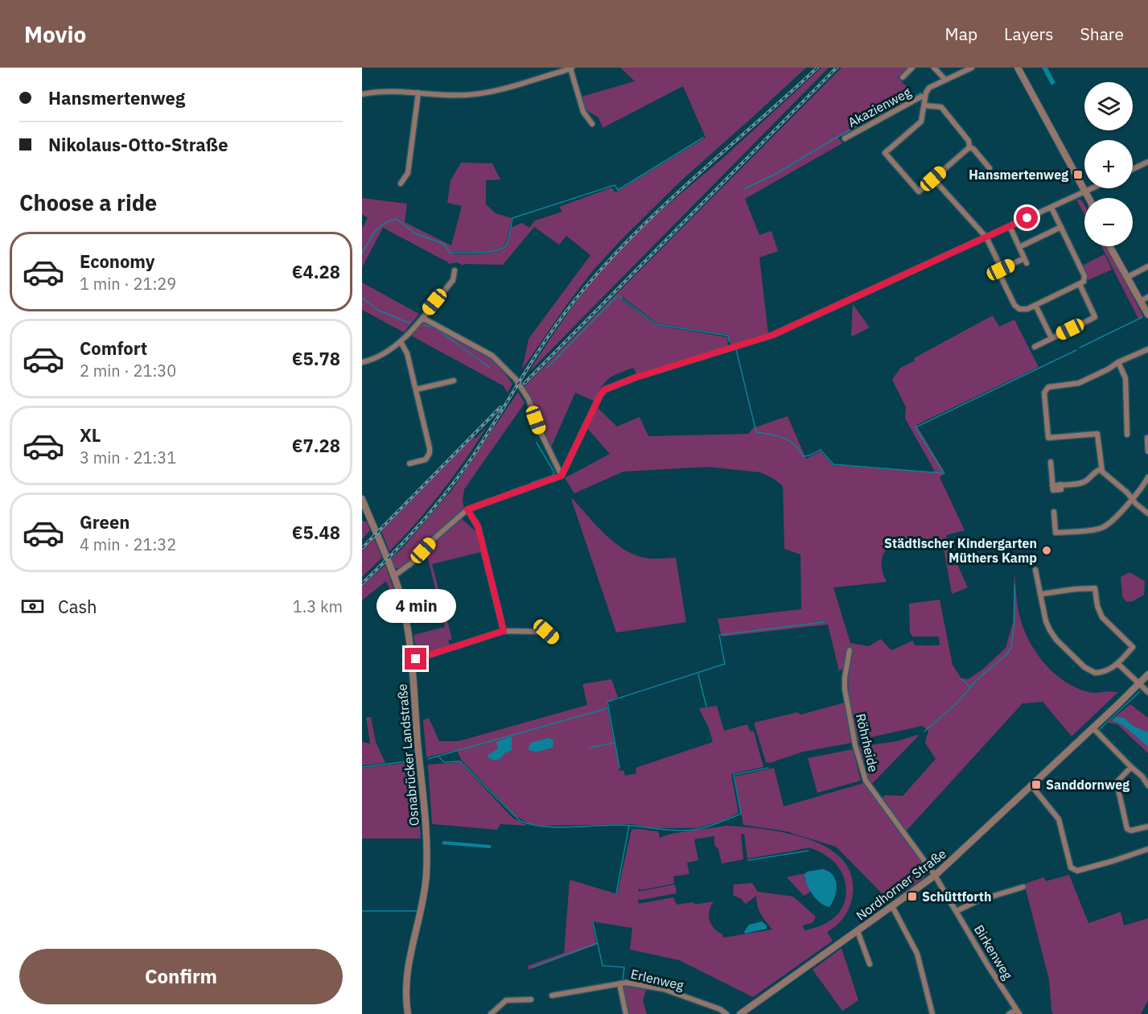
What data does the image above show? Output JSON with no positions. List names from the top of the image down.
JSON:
{
  "streets": {
    "street": [
      "Akazienweg",
      "Röhrheide",
      "Osnabrücker Landstraße",
      "Nordhorner Straße",
      "Birkenweg",
      "Erlenweg"
    ]
  },
  "crossings": [
    ["Röhrheide", "Nordhorner Straße"],
    ["Röhrheide", "Birkenweg"],
    ["Nordhorner Straße", "Birkenweg"]
  ],
  "places": {
    "transit": ["Hansmertenweg", "Sanddornweg", "Schüttforth"],
    "other": ["Städtischer Kindergarten Müthers Kamp"]
  },
  "page": {
    "header": "Movio",
    "nav": ["Map", "Layers", "Share"],
    "banner": ["Hansmertenweg", "Nikolaus-Otto-Straße"],
    "map_buttons": ["+", "−"],
    "heading": "Choose a ride",
    "list": [
      {
        "name": "Economy",
        "note": "1 min · 21:29",
        "value": "€4.28"
      },
      {
        "name": "Comfort",
        "note": "2 min · 21:30",
        "value": "€5.78"
      },
      {
        "name": "XL",
        "note": "3 min · 21:31",
        "value": "€7.28"
      },
      {
        "name": "Green",
        "note": "4 min · 21:32",
        "value": "€5.48"
      }
    ],
    "pay": ["Cash", "1.3 km"],
    "bubble": "4 min",
    "buttons": "Confirm"
  }
}
